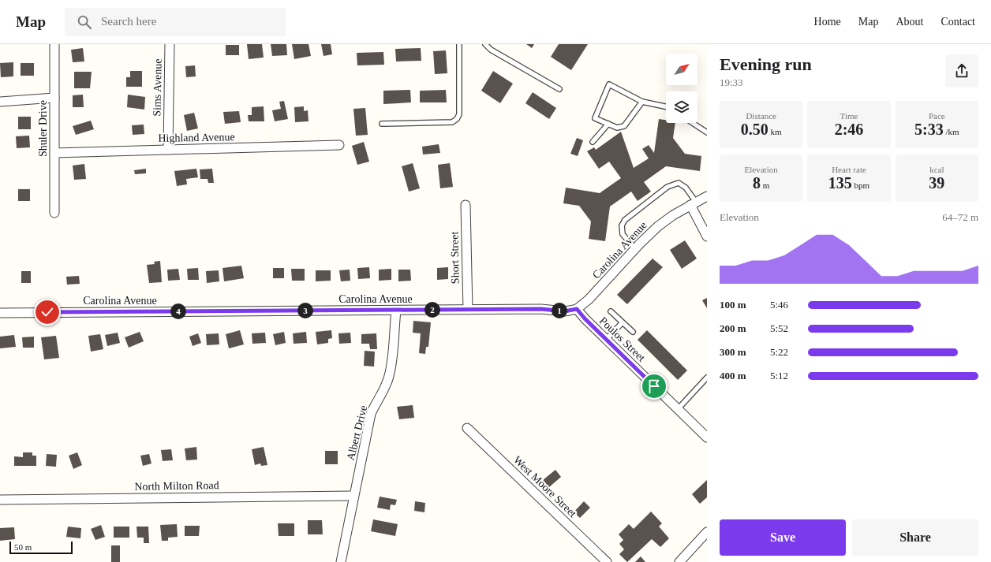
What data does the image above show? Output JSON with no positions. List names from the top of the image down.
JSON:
{
  "streets": {
    "street": [
      "Sims Avenue",
      "Shuler Drive",
      "Highland Avenue",
      "Carolina Avenue",
      "Short Street",
      "Poulos Street",
      "Albert Drive",
      "North Milton Road",
      "West Moore Street"
    ]
  },
  "crossings": [
    ["Sims Avenue", "Highland Avenue"],
    ["Shuler Drive", "Highland Avenue"],
    ["Carolina Avenue", "Short Street"],
    ["Carolina Avenue", "Poulos Street"],
    ["Carolina Avenue", "Albert Drive"],
    ["Albert Drive", "North Milton Road"]
  ],
  "scale_bar": "50 m",
  "north": "top right",
  "page": {
    "header": "Map",
    "search": "Search here",
    "nav": [
      "Home",
      "Map",
      "About",
      "Contact"
    ],
    "heading": ["Evening run", "19:33"],
    "stats": [
      ["Distance", "0.50 km"],
      ["Time", "2:46"],
      ["Pace", "5:33 /km"],
      ["Elevation", "8 m"],
      ["Heart rate", "135 bpm"],
      ["kcal", "39"]
    ],
    "chart": ["Elevation", "64–72 m"],
    "list": [
      {
        "name": "100 m",
        "note": "5:46"
      },
      {
        "name": "200 m",
        "note": "5:52"
      },
      {
        "name": "300 m",
        "note": "5:22"
      },
      {
        "name": "400 m",
        "note": "5:12"
      }
    ],
    "pins": [
      "2",
      "1",
      "3",
      "4"
    ],
    "buttons": ["Save", "Share"],
    "scale": "50 m"
  }
}
